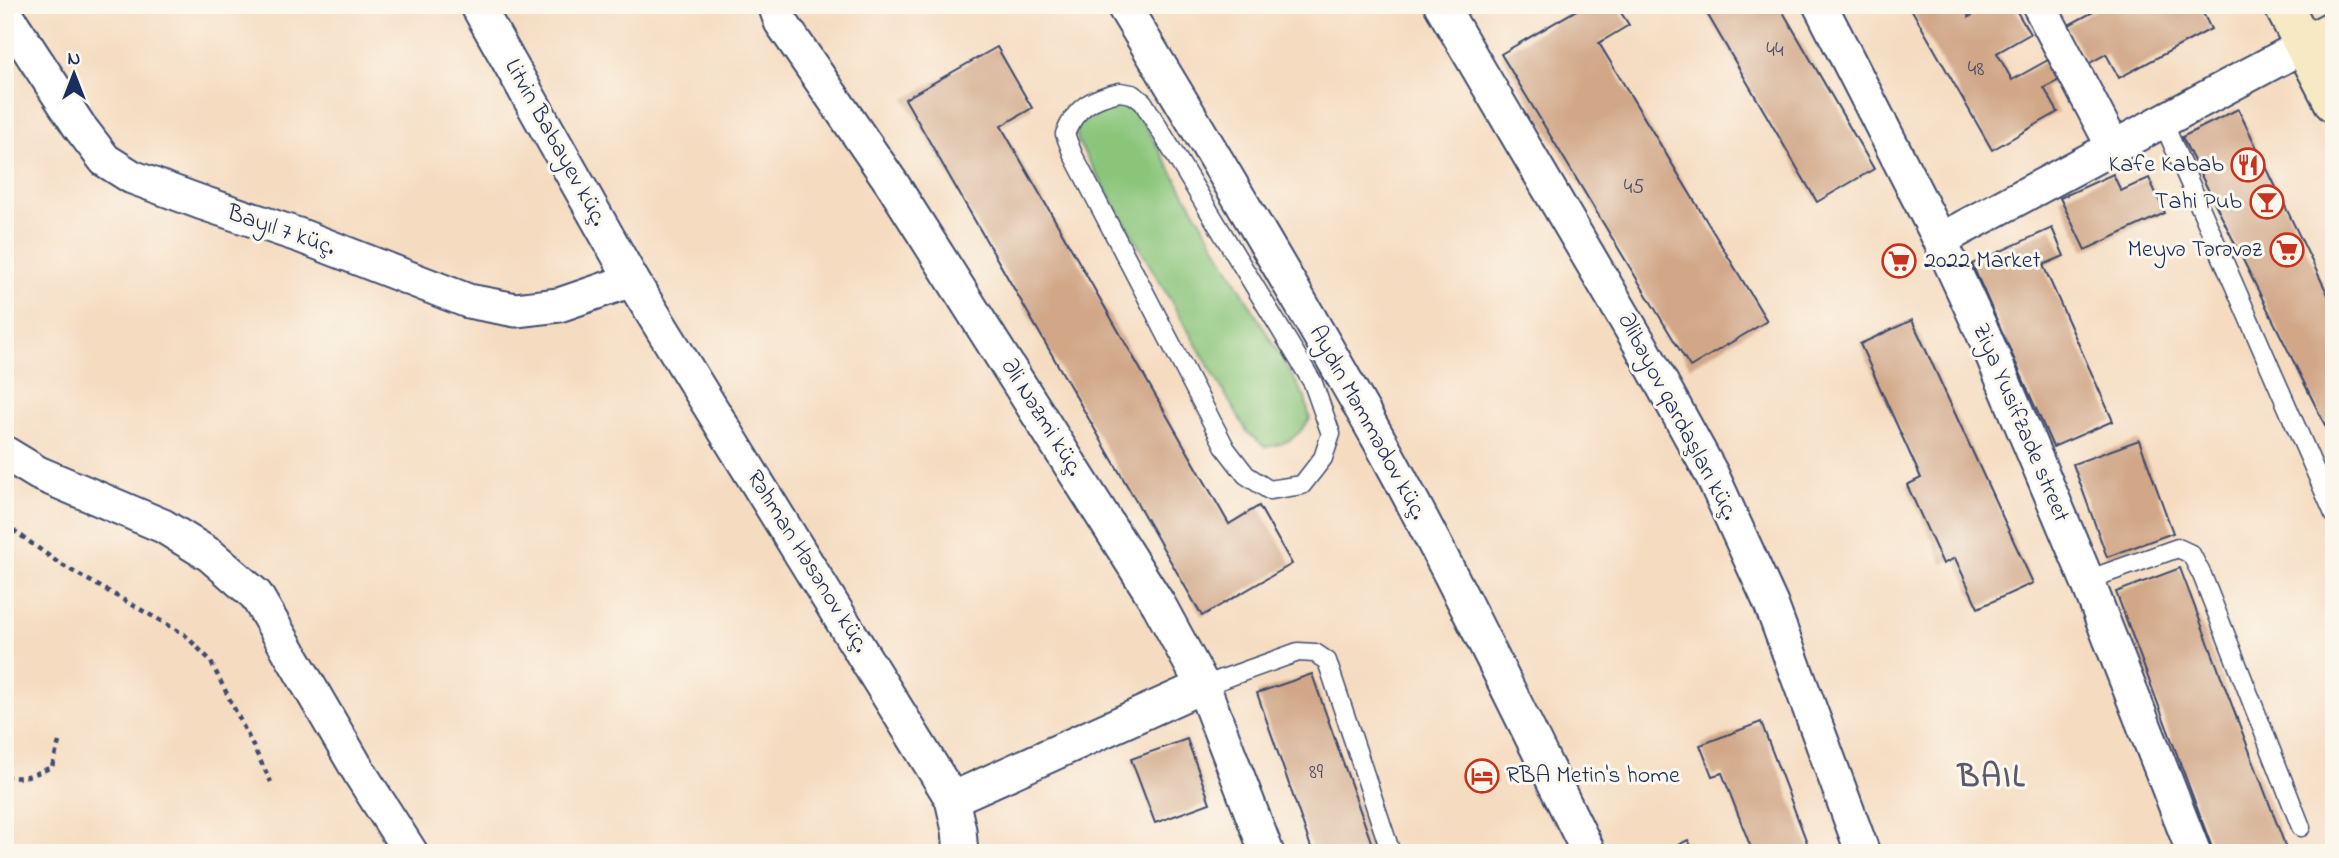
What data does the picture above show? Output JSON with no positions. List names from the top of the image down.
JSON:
{
  "streets": {
    "street": [
      "Litvin Babayev küç.",
      "Bayıl 7 küç.",
      "Əlibəyov qardaşları küç.",
      "Əli Nəzmi küç.",
      "Aydın Məmmədov küç.",
      "Ziya Yusifzade street",
      "Rəhman Həsənov küç."
    ]
  },
  "crossings": [
    ["Litvin Babayev küç.", "Bayıl 7 küç."],
    ["Litvin Babayev küç.", "Rəhman Həsənov küç."],
    ["Bayıl 7 küç.", "Rəhman Həsənov küç."]
  ],
  "districts": ["BAIL"],
  "places": {
    "restaurant": ["Kafe Kabab"],
    "bar": ["Tahi Pub"],
    "supermarket": ["Meyvə Tərəvəz", "2022 Market"],
    "hotel": ["RBA Metin's home"]
  },
  "house_numbers": [
    "44",
    "48",
    "45",
    "89"
  ],
  "north": "top"
}
